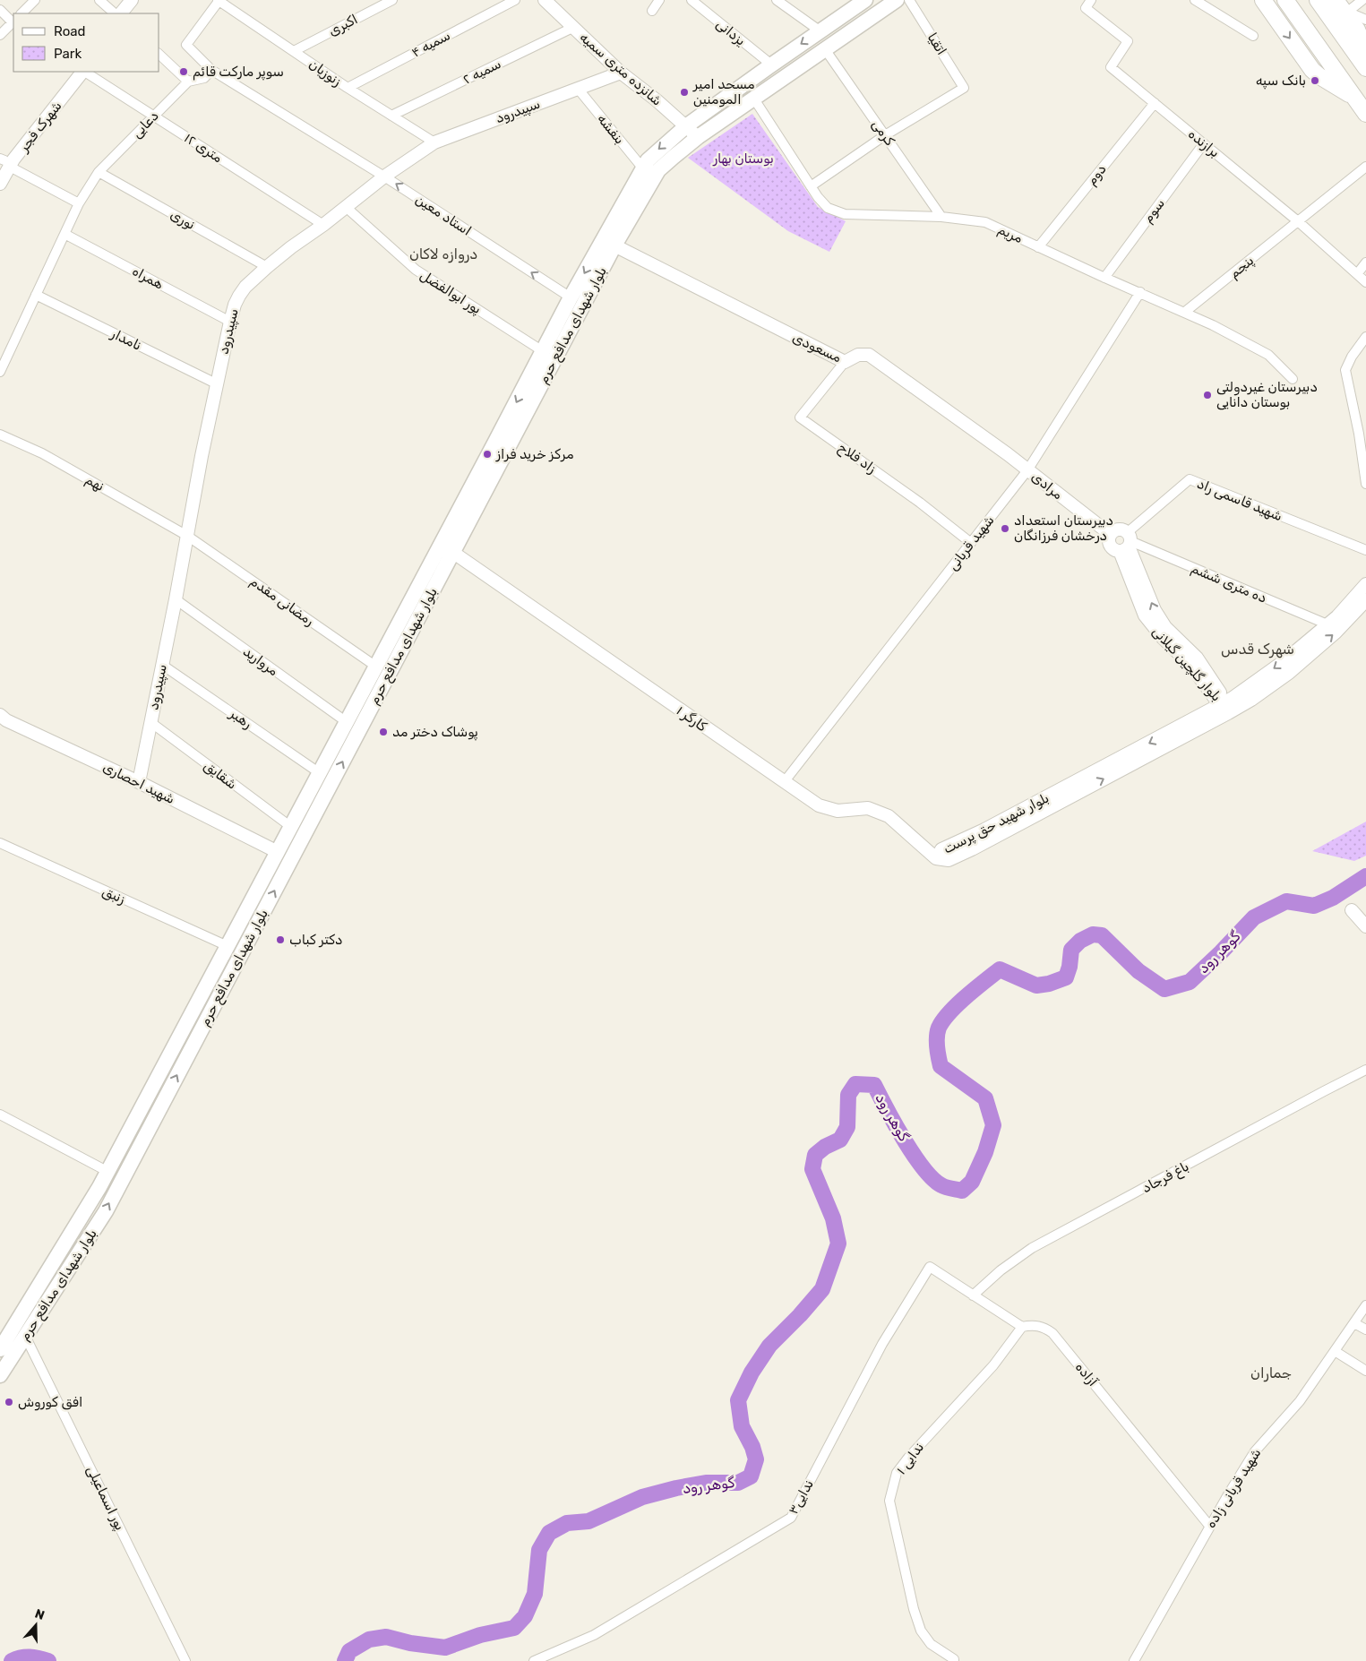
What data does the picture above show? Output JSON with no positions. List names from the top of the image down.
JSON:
{
  "streets": {
    "main road": ["بلوار شهدای مدافع حرم"],
    "street": [
      "اکبری",
      "یزدانی",
      "سمیه ۴",
      "اتقیا",
      "شانزده متری سمیه",
      "سمیه ۲",
      "زنوزیان",
      "سپیدرود",
      "دعایی",
      "شهرک فجر",
      "بنفشه",
      "کرمی",
      "برازنده",
      "۱۲ متری",
      "دوم",
      "سوم",
      "استاد معین",
      "نوری",
      "مریم",
      "پنجم",
      "همراه",
      "پور ابوالفضل",
      "نامدار",
      "مسعودی",
      "زاد فلاح",
      "نهم",
      "مرادی",
      "شهید قاسمی راد",
      "شهید قربانی",
      "ده متری ششم",
      "رمضانی مقدم",
      "مروارید",
      "بلوار گلچین گیلانی",
      "رهبر",
      "کارگر ۱",
      "شقایق",
      "شهید احصاری",
      "بلوار شهید حق پرست",
      "زنبق",
      "باغ فرجاد",
      "آزاده",
      "ندایی ۱",
      "شهید قربانی زاده",
      "ندایی۳",
      "پور اسماعیلی"
    ]
  },
  "crossings": [
    ["اکبری", "زنوزیان"],
    ["یزدانی", "بلوار شهدای مدافع حرم"],
    ["سمیه ۴", "زنوزیان"],
    ["اتقیا", "کرمی"],
    ["شانزده متری سمیه", "سمیه ۲"],
    ["شانزده متری سمیه", "سپیدرود"],
    ["شانزده متری سمیه", "بلوار شهدای مدافع حرم"],
    ["سمیه ۲", "زنوزیان"],
    ["زنوزیان", "سپیدرود"],
    ["سپیدرود", "بنفشه"],
    ["سپیدرود", "۱۲ متری"],
    ["سپیدرود", "استاد معین"],
    ["سپیدرود", "نوری"],
    ["سپیدرود", "همراه"],
    ["سپیدرود", "پور ابوالفضل"],
    ["سپیدرود", "نامدار"],
    ["سپیدرود", "نهم"],
    ["سپیدرود", "رمضانی مقدم"],
    ["سپیدرود", "مروارید"],
    ["سپیدرود", "رهبر"],
    ["سپیدرود", "شقایق"],
    ["سپیدرود", "شهید احصاری"],
    ["دعایی", "۱۲ متری"],
    ["دعایی", "نوری"],
    ["دعایی", "همراه"],
    ["دعایی", "نامدار"],
    ["بنفشه", "بلوار شهدای مدافع حرم"],
    ["کرمی", "مریم"],
    ["کرمی", "بلوار شهدای مدافع حرم"],
    ["برازنده", "دوم"],
    ["برازنده", "سوم"],
    ["برازنده", "پنجم"],
    ["دوم", "مریم"],
    ["سوم", "مریم"],
    ["استاد معین", "بلوار شهدای مدافع حرم"],
    ["مریم", "پنجم"],
    ["مریم", "بلوار شهدای مدافع حرم"],
    ["مریم", "شهید قربانی"],
    ["پور ابوالفضل", "بلوار شهدای مدافع حرم"],
    ["بلوار شهدای مدافع حرم", "مسعودی"],
    ["بلوار شهدای مدافع حرم", "رمضانی مقدم"],
    ["بلوار شهدای مدافع حرم", "مروارید"],
    ["بلوار شهدای مدافع حرم", "رهبر"],
    ["بلوار شهدای مدافع حرم", "کارگر ۱"],
    ["بلوار شهدای مدافع حرم", "شقایق"],
    ["بلوار شهدای مدافع حرم", "شهید احصاری"],
    ["بلوار شهدای مدافع حرم", "زنبق"],
    ["بلوار شهدای مدافع حرم", "پور اسماعیلی"],
    ["مسعودی", "زاد فلاح"],
    ["مسعودی", "مرادی"],
    ["مسعودی", "شهید قربانی"],
    ["زاد فلاح", "شهید قربانی"],
    ["نهم", "رمضانی مقدم"],
    ["مرادی", "شهید قربانی"],
    ["مرادی", "بلوار گلچین گیلانی"],
    ["شهید قاسمی راد", "ده متری ششم"],
    ["شهید قاسمی راد", "بلوار گلچین گیلانی"],
    ["شهید قربانی", "کارگر ۱"],
    ["ده متری ششم", "بلوار گلچین گیلانی"],
    ["ده متری ششم", "بلوار شهید حق پرست"],
    ["بلوار گلچین گیلانی", "بلوار شهید حق پرست"],
    ["کارگر ۱", "بلوار شهید حق پرست"],
    ["باغ فرجاد", "آزاده"],
    ["آزاده", "ندایی ۱"],
    ["آزاده", "شهید قربانی زاده"],
    ["آزاده", "ندایی۳"]
  ],
  "one_way": ["استاد معین"],
  "districts": ["دروازه لاکان", "شهرک قدس", "جماران"],
  "water": ["گوهر رود"],
  "parks": ["بوستان بهار"],
  "places": [
    "سوپر مارکت قائم",
    "بانک سپه",
    "مسحد امیر المومنین",
    "دبیرستان غیردولتی بوستان دانایی",
    "مرکز خرید فراز",
    "دبیرستان استعداد درخشان فرزانگان",
    "پوشاک دختر مد",
    "دکتر کباب",
    "افق کوروش"
  ],
  "legend": ["Road", "Park"],
  "north": "top"
}
